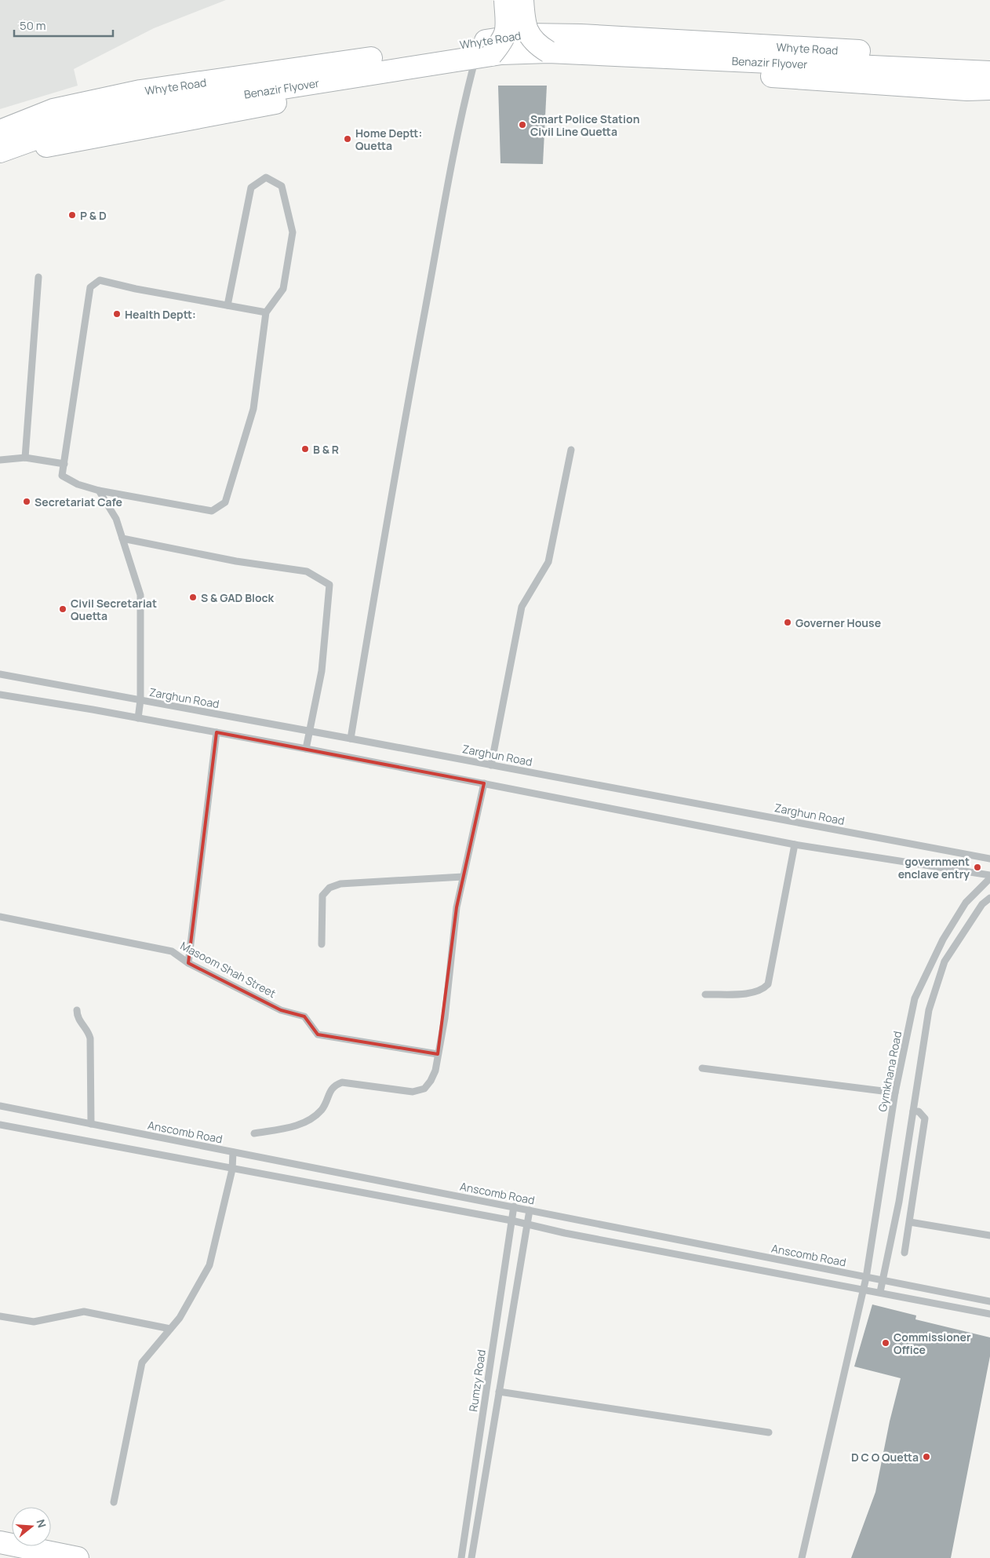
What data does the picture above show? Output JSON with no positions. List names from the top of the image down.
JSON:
{
  "streets": {
    "main road": ["Whyte Road", "Benazir Flyover"],
    "street": [
      "Zarghun Road",
      "Masoom Shah Street",
      "Gymkhana Road",
      "Anscomb Road",
      "Rumzy Road"
    ]
  },
  "crossings": [
    ["Gymkhana Road", "Anscomb Road"],
    ["Anscomb Road", "Rumzy Road"]
  ],
  "places": [
    "Smart Police Station Civil Line Quetta",
    "Home Deptt: Quetta",
    "P & D",
    "Health Deptt:",
    "B & R",
    "Secretariat Cafe",
    "S & GAD Block",
    "Civil Secretariat Quetta",
    "Governer House",
    "government enclave entry",
    "Commissioner Office",
    "D C O Quetta"
  ],
  "scale_bar": "50 m",
  "north": "right"
}
